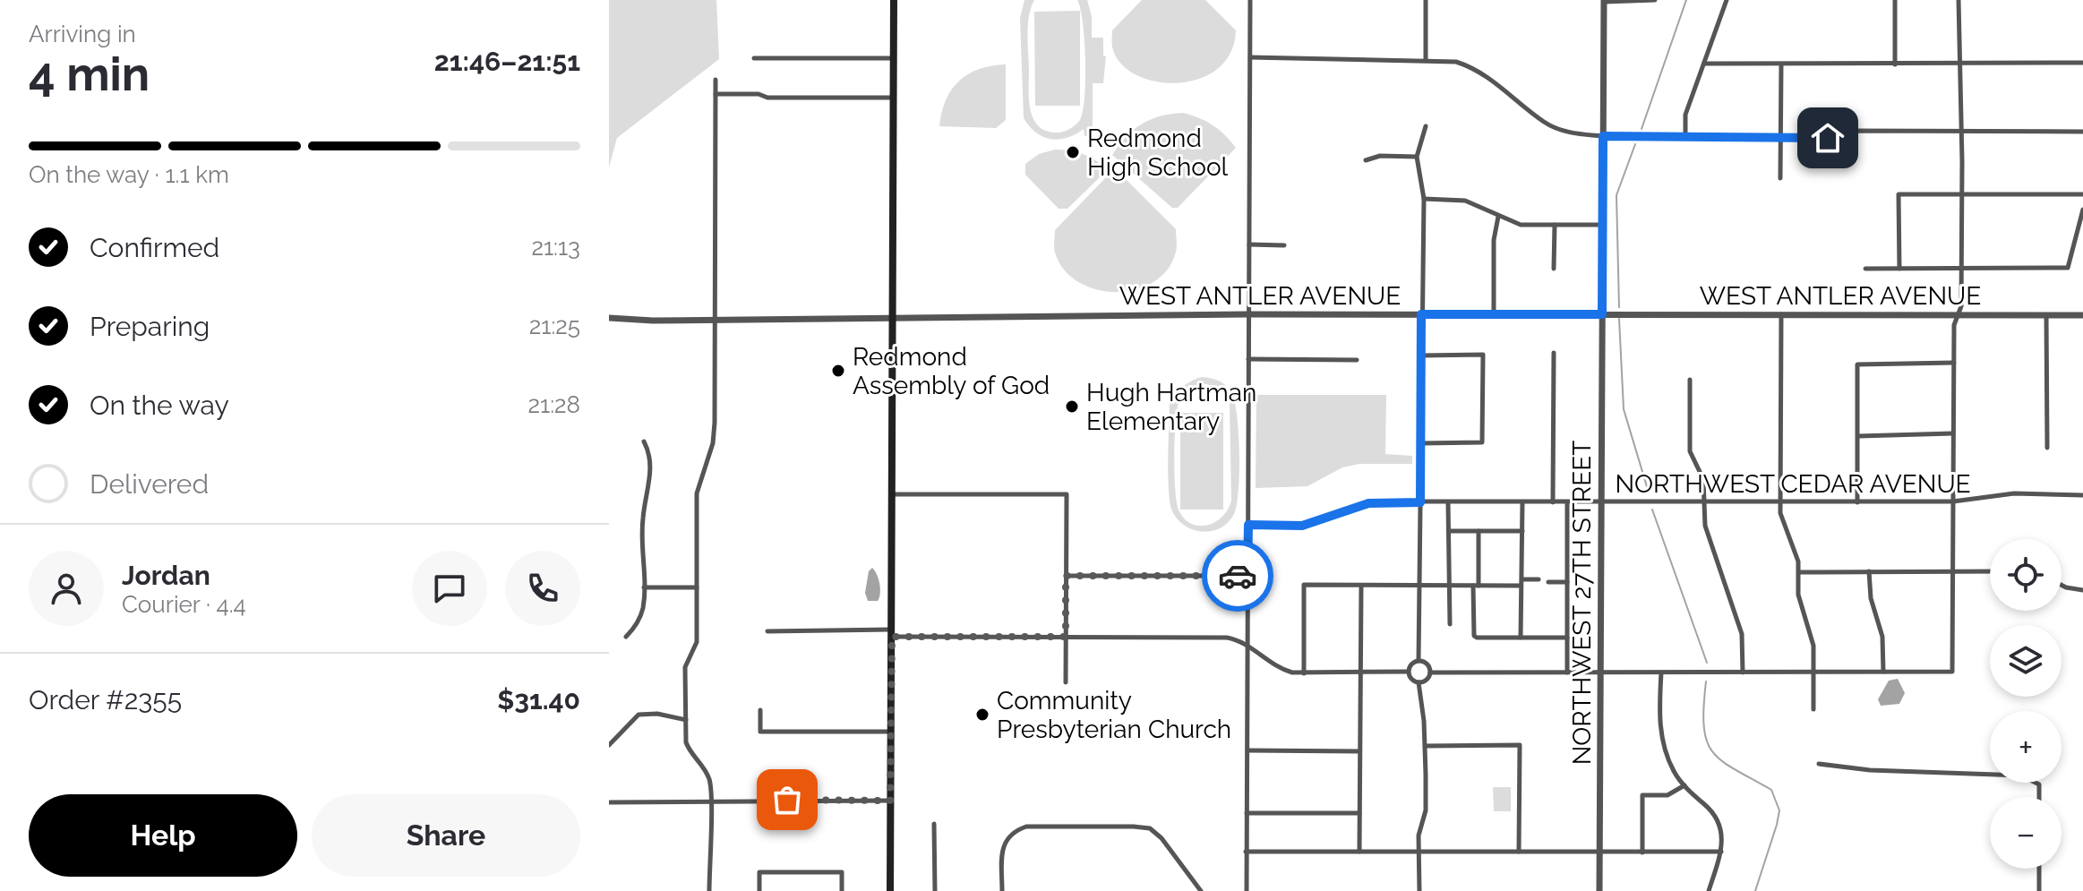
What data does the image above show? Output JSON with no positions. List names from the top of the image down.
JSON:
{
  "streets": {
    "street": ["WEST ANTLER AVENUE", "NORTHWEST CEDAR AVENUE", "NORTHWEST 27TH STREET"]
  },
  "crossings": [
    ["WEST ANTLER AVENUE", "NORTHWEST 27TH STREET"],
    ["NORTHWEST CEDAR AVENUE", "NORTHWEST 27TH STREET"]
  ],
  "places": [
    "Redmond High School",
    "Redmond Assembly of God",
    "Hugh Hartman Elementary",
    "Community Presbyterian Church"
  ],
  "page": {
    "heading": ["4 min", "Arriving in", "21:46–21:51"],
    "panel": [
      "Jordan",
      "Courier · 4.4",
      "Order #2355",
      "$31.40"
    ],
    "bar": "On the way · 1.1 km",
    "list": [
      ["Confirmed", "21:13"],
      ["Preparing", "21:25"],
      ["On the way", "21:28"],
      "Delivered"
    ],
    "map_buttons": ["+", "−"],
    "buttons": ["Help", "Share"]
  }
}
